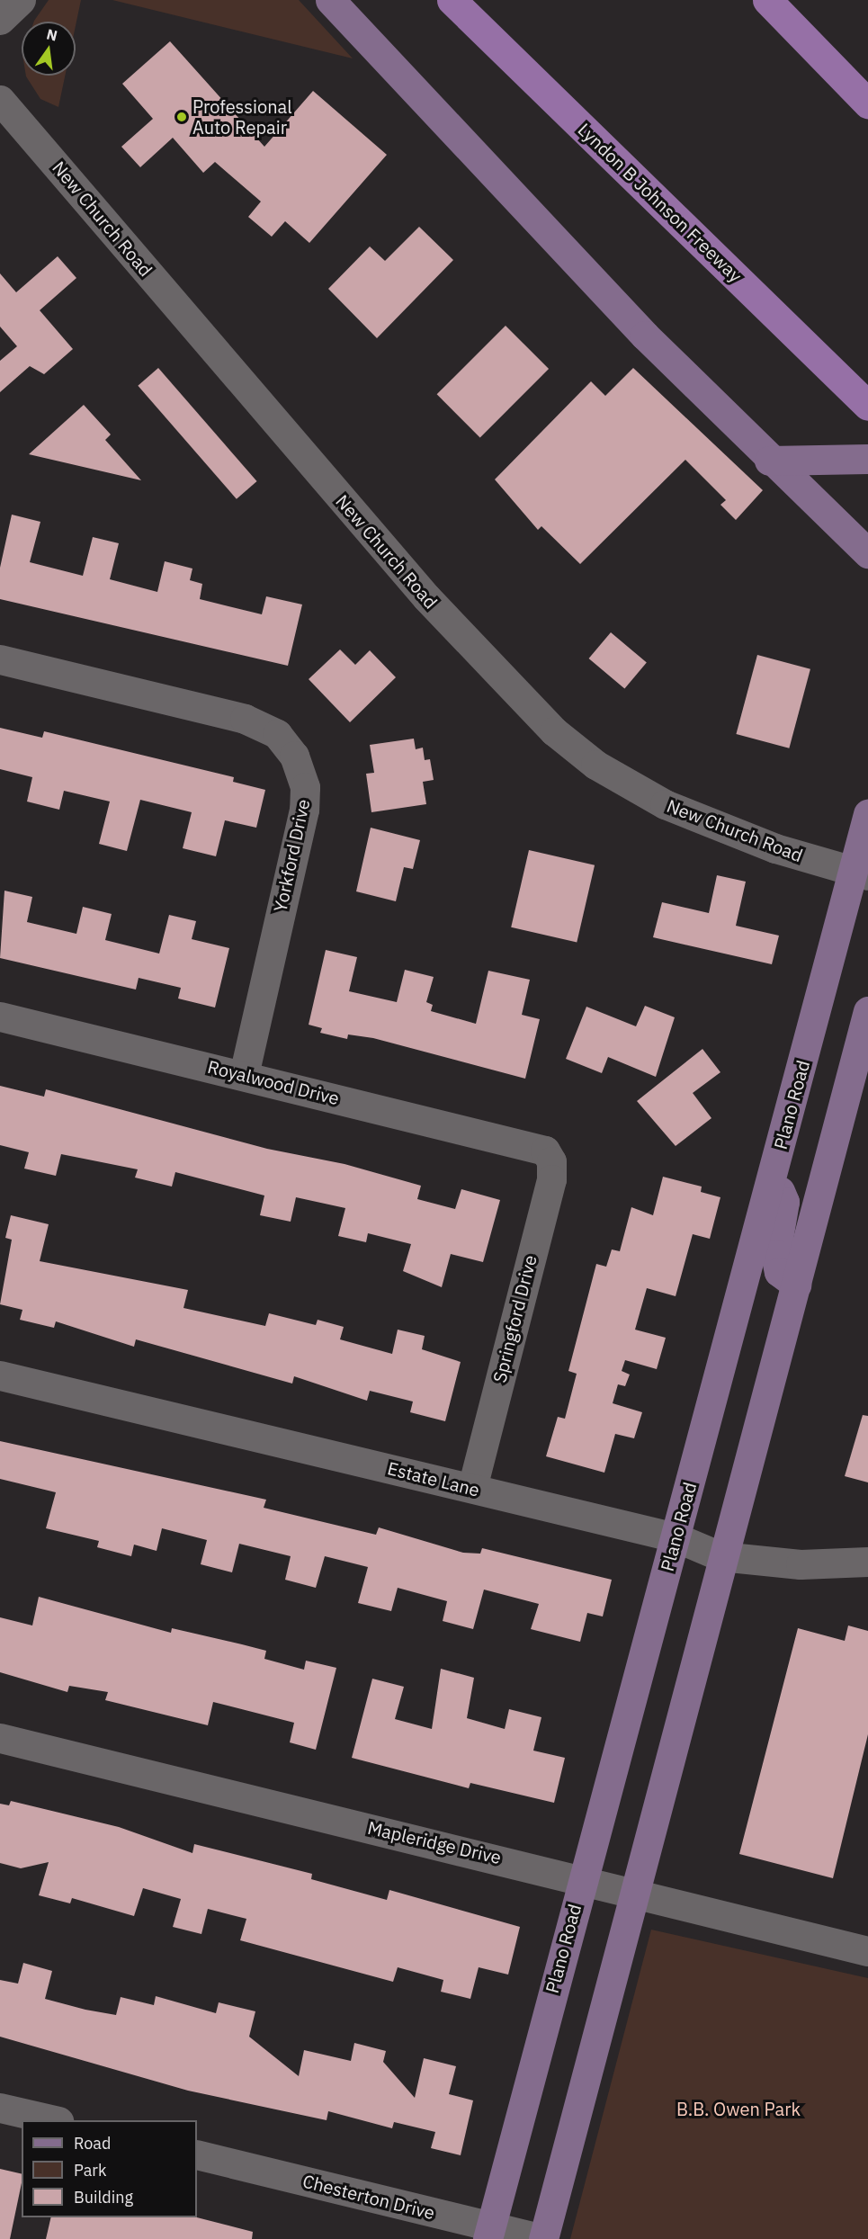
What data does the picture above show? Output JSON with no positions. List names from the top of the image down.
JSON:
{
  "streets": {
    "highway": ["Lyndon B Johnson Freeway"],
    "main road": ["Plano Road"],
    "street": [
      "New Church Road",
      "Yorkford Drive",
      "Royalwood Drive",
      "Springford Drive",
      "Estate Lane",
      "Mapleridge Drive",
      "Chesterton Drive"
    ]
  },
  "crossings": [
    ["New Church Road", "Plano Road"],
    ["Yorkford Drive", "Royalwood Drive"],
    ["Royalwood Drive", "Springford Drive"],
    ["Plano Road", "Estate Lane"],
    ["Plano Road", "Mapleridge Drive"],
    ["Plano Road", "Chesterton Drive"],
    ["Springford Drive", "Estate Lane"]
  ],
  "parks": ["B.B. Owen Park"],
  "places": ["Professional Auto Repair"],
  "legend": ["Road", "Park", "Building"],
  "north": "top"
}
